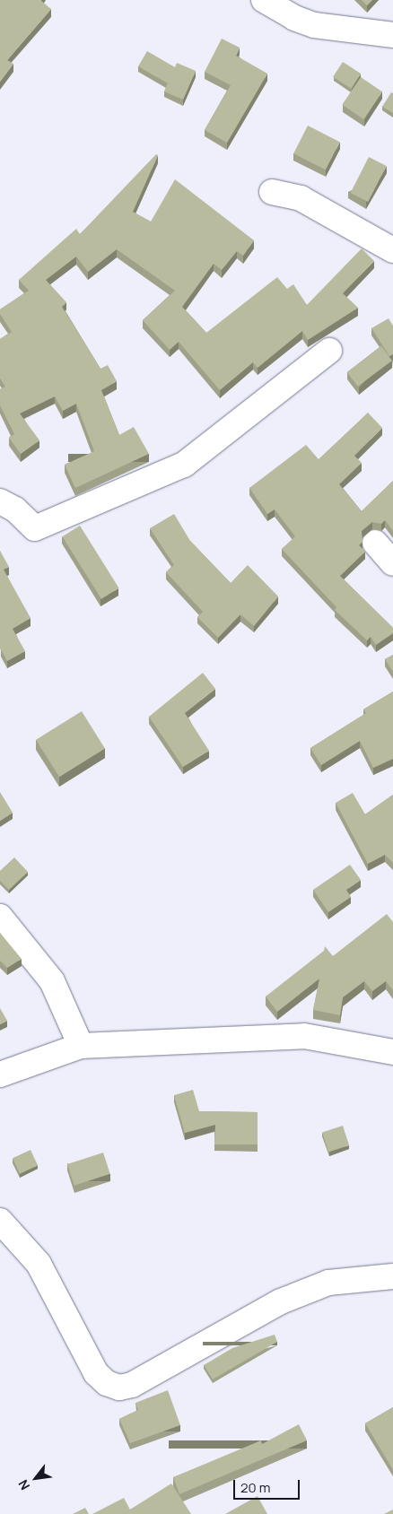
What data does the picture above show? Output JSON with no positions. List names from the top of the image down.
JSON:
{
  "scale_bar": "20 m",
  "north": "bottom left"
}
